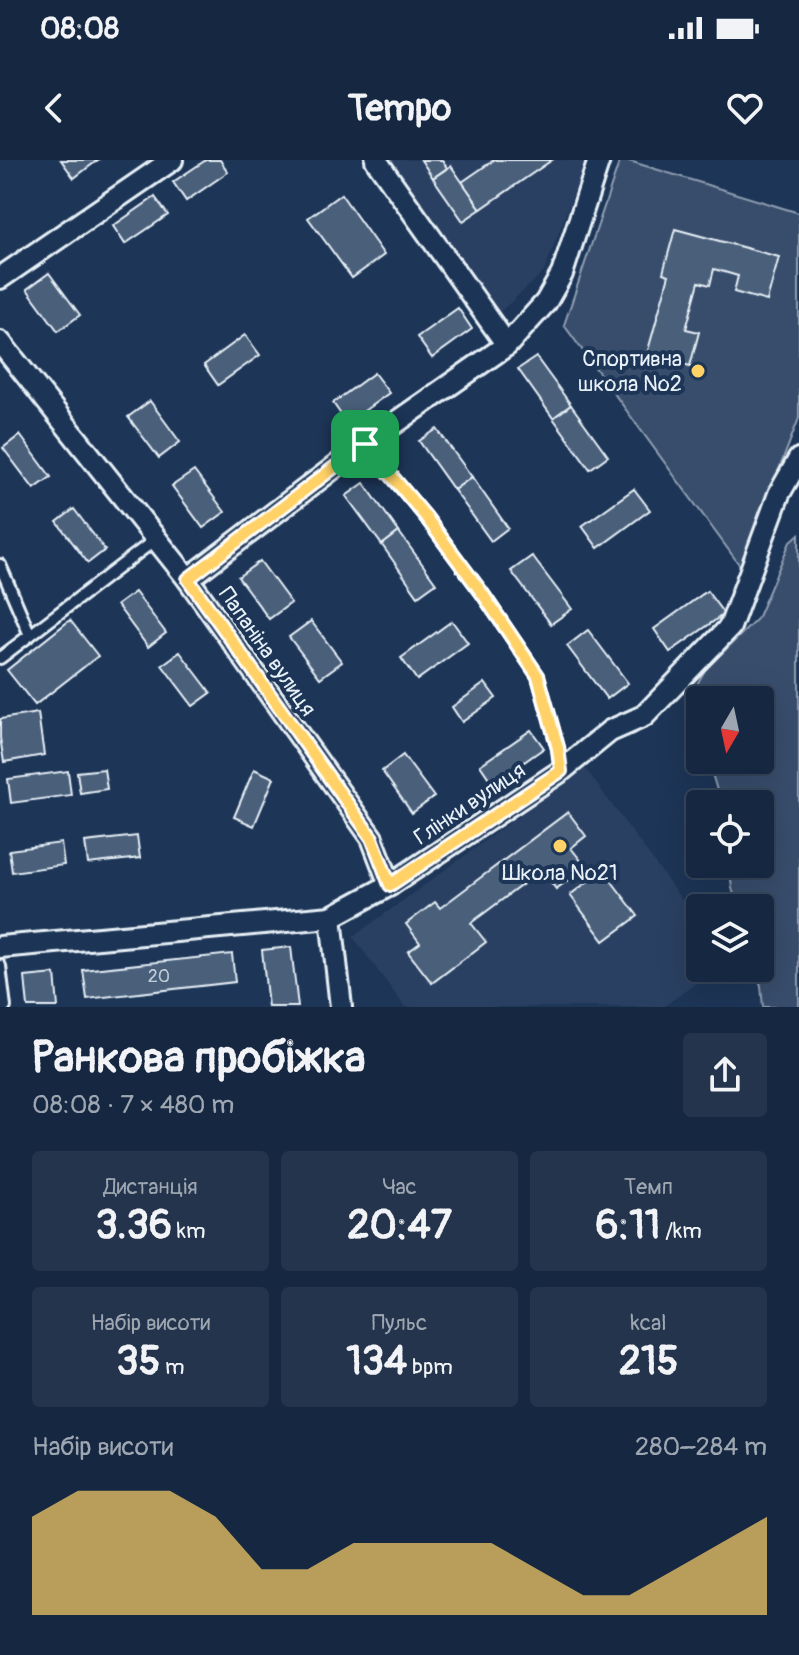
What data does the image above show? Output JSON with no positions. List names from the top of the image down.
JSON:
{
  "streets": {
    "street": ["Папаніна вулиця", "Глінки вулиця"]
  },
  "crossings": [
    ["Папаніна вулиця", "Глінки вулиця"]
  ],
  "places": ["Спортивна школа №2", "Школа №21"],
  "house_numbers": ["20"],
  "north": "bottom",
  "page": {
    "status": "08:08",
    "header": "Tempo",
    "heading": ["Ранкова пробіжка", "08:08 · 7 × 480 m"],
    "stats": [
      ["Дистанція", "3.36 km"],
      ["Час", "20:47"],
      ["Темп", "6:11 /km"],
      ["Набір висоти", "35 m"],
      ["Пульс", "134 bpm"],
      ["kcal", "215"]
    ],
    "chart": ["Набір висоти", "280–284 m"]
  }
}
